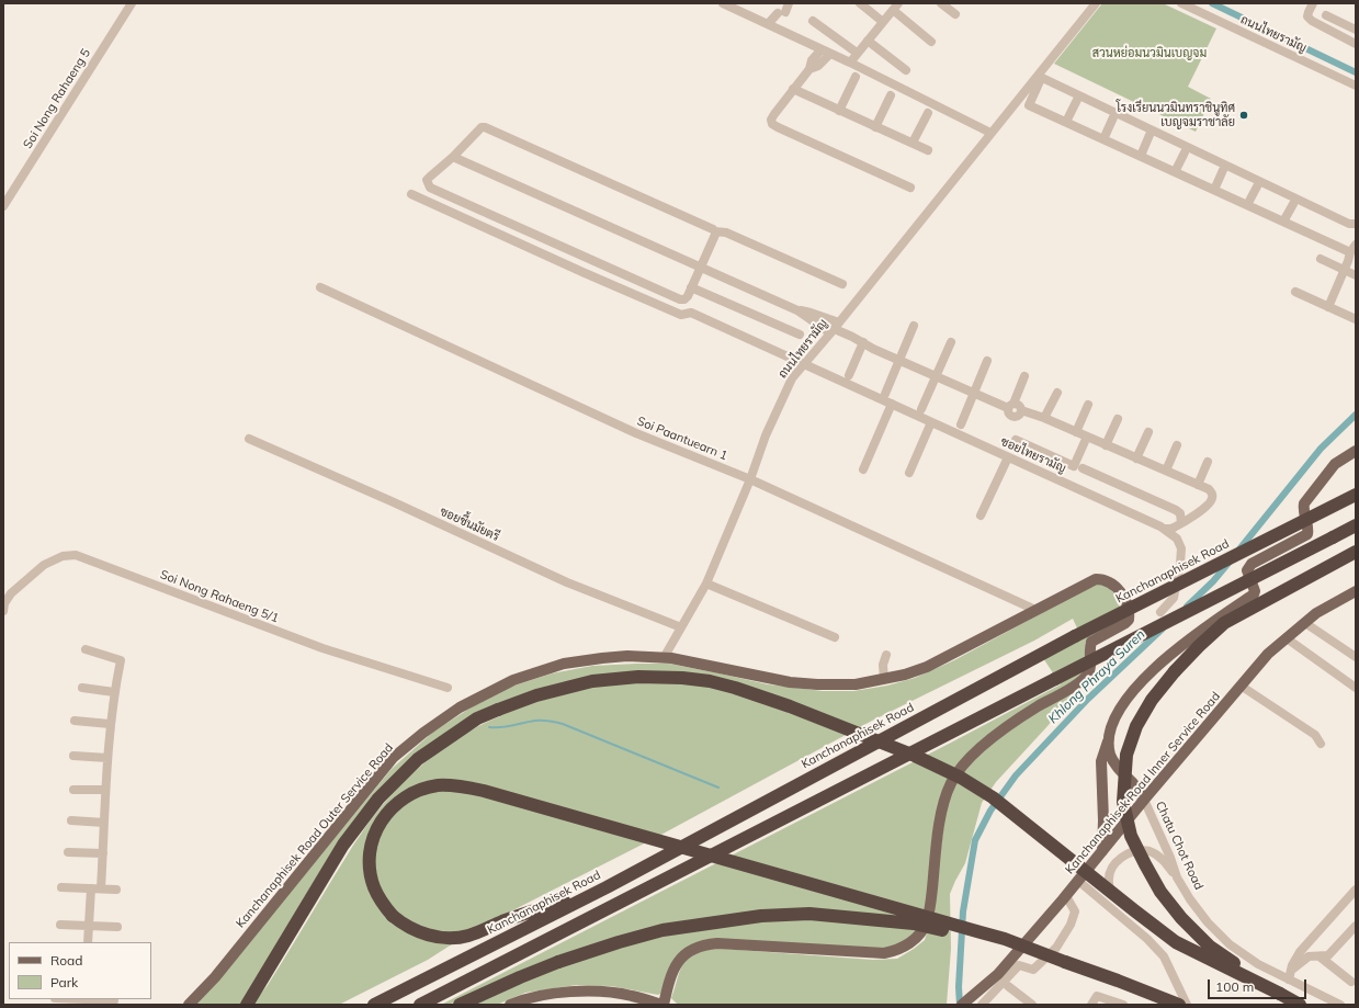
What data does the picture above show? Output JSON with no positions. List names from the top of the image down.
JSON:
{
  "streets": {
    "highway": ["Kanchanaphisek Road"],
    "main road": ["Kanchanaphisek Road Inner Service Road", "Kanchanaphisek Road Outer Service Road"],
    "street": [
      "ถนนไทยรามัญ",
      "Soi Nong Rahaeng 5",
      "Soi Paantuearn 1",
      "ซอยไทยรามัญ",
      "ซอยชื้นมัยตรี",
      "Soi Nong Rahaeng 5/1",
      "Chatu Chot Road"
    ]
  },
  "crossings": [
    ["ถนนไทยรามัญ", "Soi Paantuearn 1"],
    ["ถนนไทยรามัญ", "ซอยไทยรามัญ"],
    ["ถนนไทยรามัญ", "ซอยชื้นมัยตรี"],
    ["ถนนไทยรามัญ", "Kanchanaphisek Road Outer Service Road"],
    ["Soi Paantuearn 1", "Kanchanaphisek Road Outer Service Road"],
    ["Kanchanaphisek Road Inner Service Road", "Chatu Chot Road"]
  ],
  "water": ["Khlong Phraya Suren"],
  "parks": ["สวนหย่อมนวมินเบญจม"],
  "places": ["โรงเรียนนวมินทราชินูทิศ เบญจมราชาลัย"],
  "legend": ["Road", "Park"],
  "scale_bar": "100 m"
}
